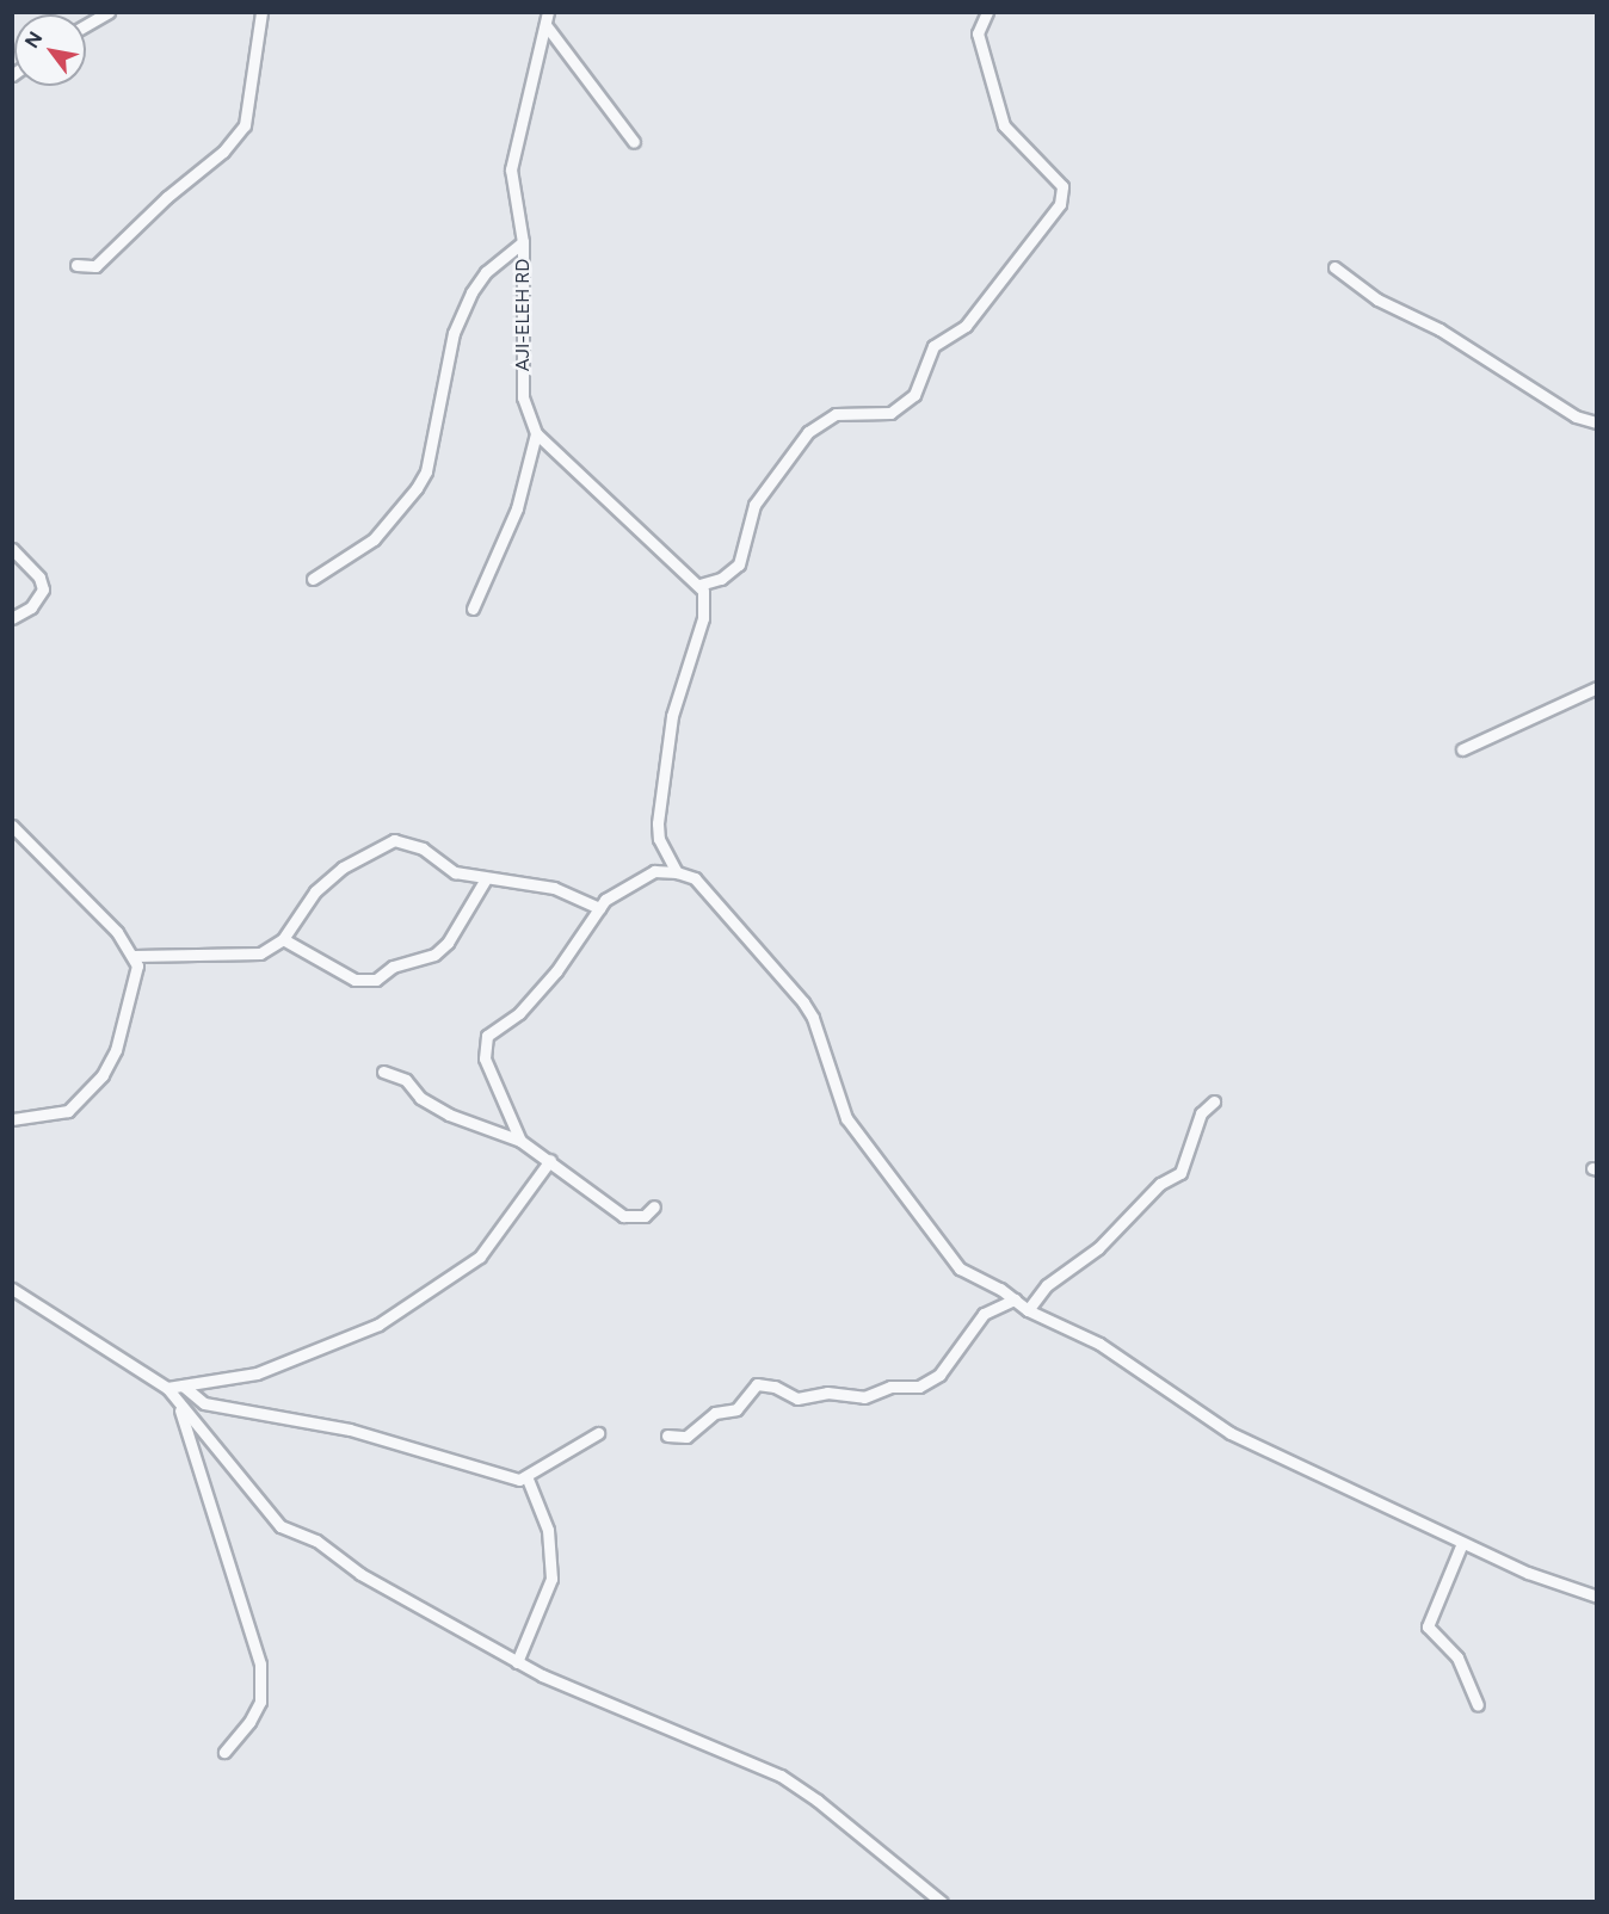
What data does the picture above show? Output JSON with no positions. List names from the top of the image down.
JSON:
{
  "streets": {
    "street": ["AJI-ELEH RD"]
  },
  "north": "top left"
}
